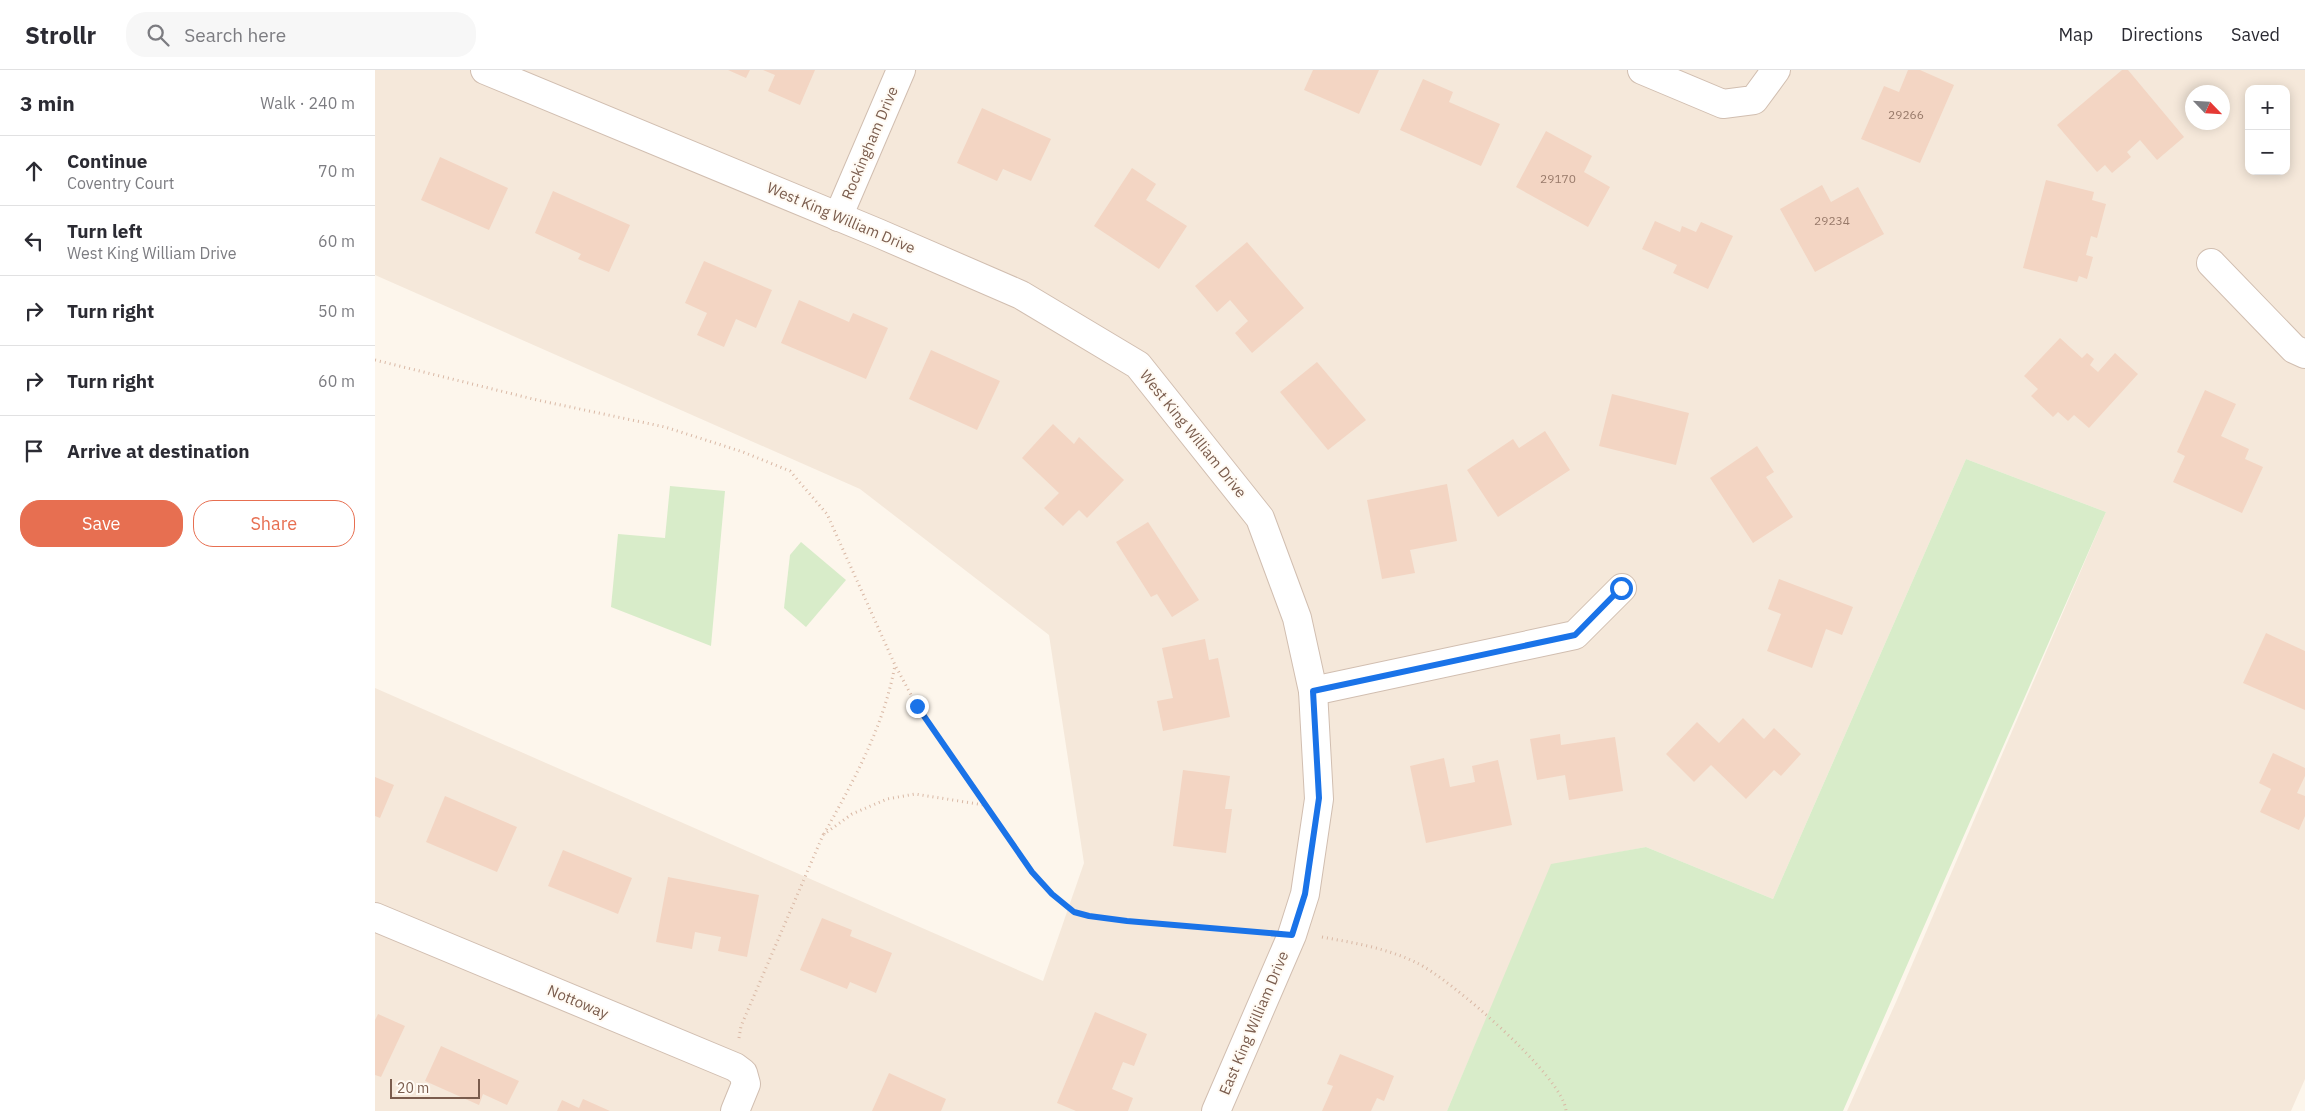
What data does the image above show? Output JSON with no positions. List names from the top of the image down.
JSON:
{
  "streets": {
    "street": [
      "Rockingham Drive",
      "West King William Drive",
      "Nottoway",
      "East King William Drive"
    ]
  },
  "crossings": [
    ["Rockingham Drive", "West King William Drive"],
    ["West King William Drive", "East King William Drive"]
  ],
  "house_numbers": ["29266", "29170", "29234"],
  "scale_bar": "20 m",
  "north": "bottom right",
  "page": {
    "header": "Strollr",
    "search": "Search here",
    "nav": ["Map", "Directions", "Saved"],
    "heading": ["3 min", "Walk · 240 m"],
    "map_buttons": ["+", "−"],
    "list": [
      ["Continue", "Coventry Court", "70 m"],
      ["Turn left", "West King William Drive", "60 m"],
      ["Turn right", "50 m"],
      ["Turn right", "60 m"],
      "Arrive at destination"
    ],
    "buttons": ["Save", "Share"],
    "scale": "20 m"
  }
}
